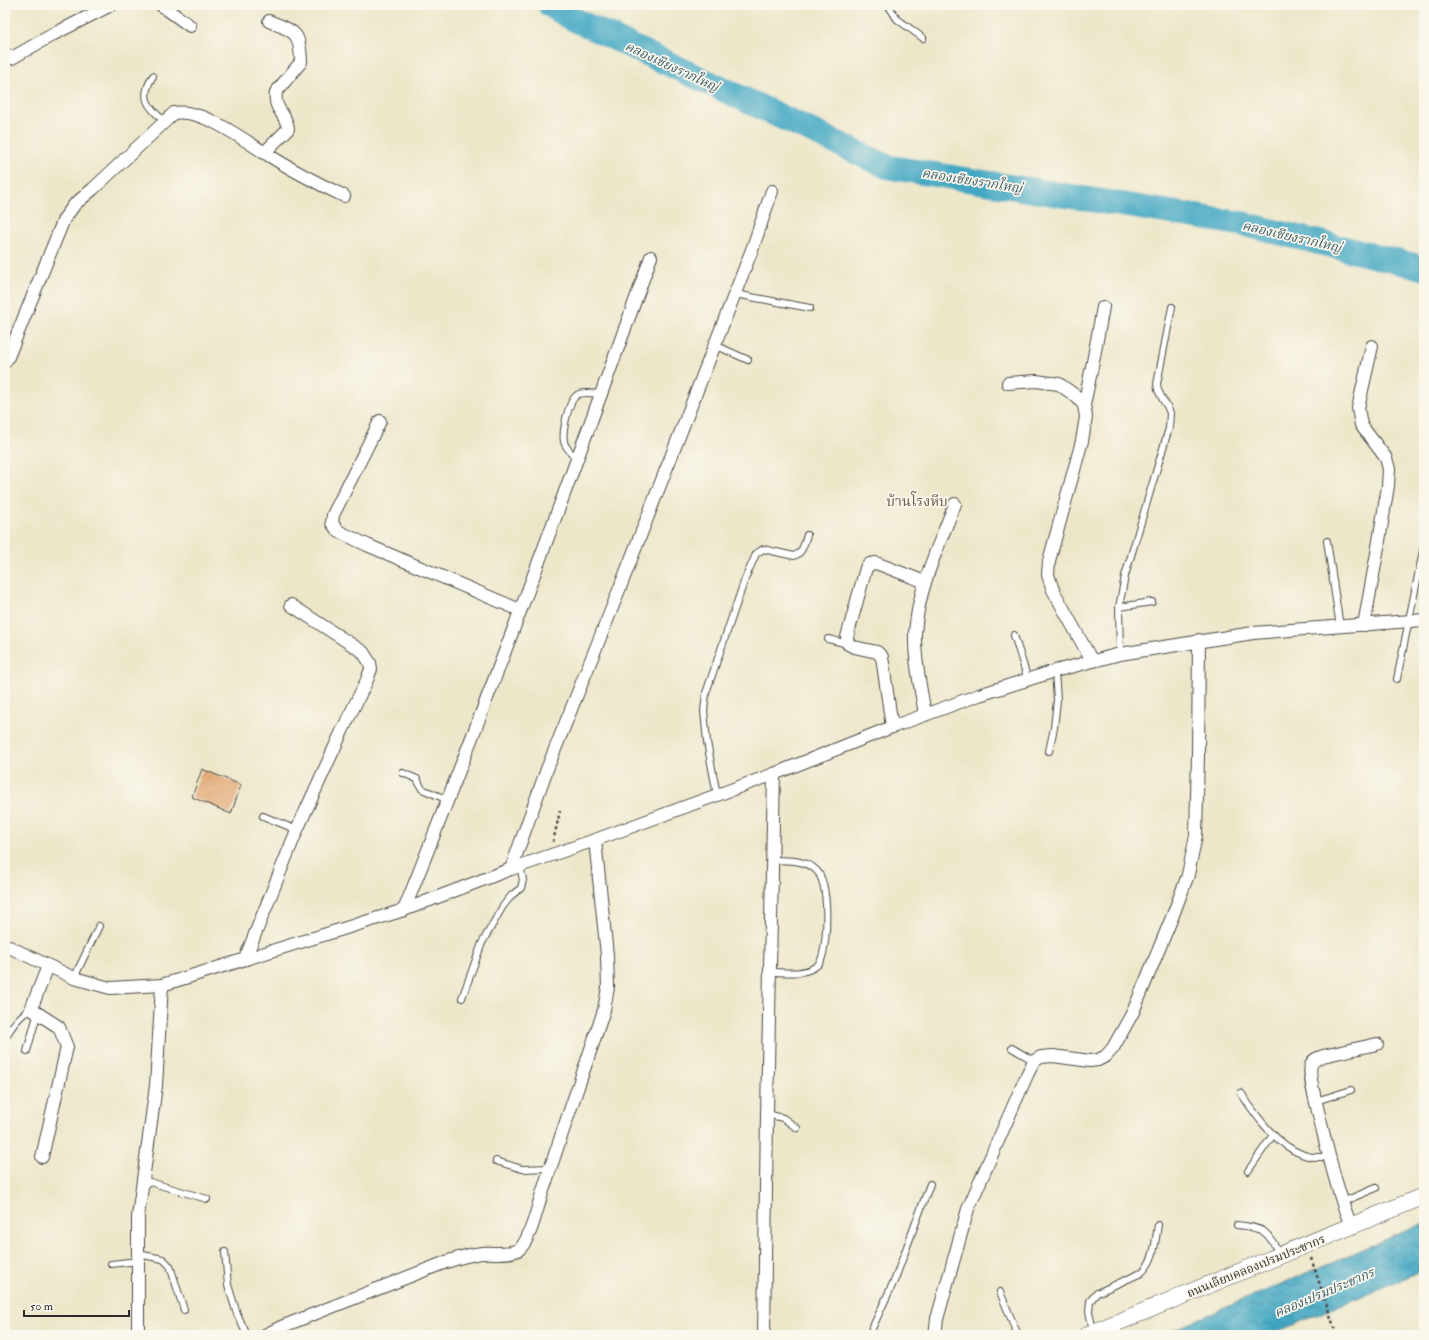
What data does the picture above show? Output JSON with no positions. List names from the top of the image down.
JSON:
{
  "streets": {
    "street": ["ถนนเลียบคลองเปรมประชากร"]
  },
  "districts": ["บ้านโรงหีบ"],
  "water": ["คลองเชียงรากใหญ่", "คลองเปรมประชากร"],
  "scale_bar": "50 m"
}
